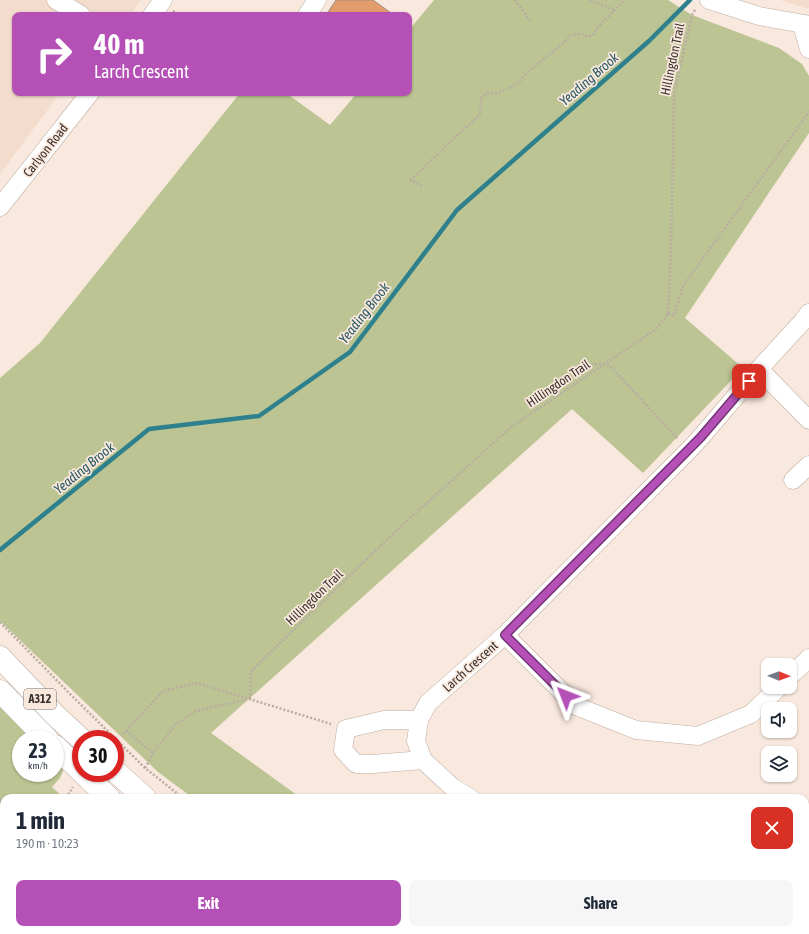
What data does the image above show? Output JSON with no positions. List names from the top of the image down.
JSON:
{
  "streets": {
    "highway": ["A312"],
    "street": ["Carlyon Road", "Larch Crescent"],
    "path": ["Hillingdon Trail"]
  },
  "water": ["Yeading Brook"],
  "north": "right",
  "page": {
    "turn": ["40 m", "Larch Crescent"],
    "speed": "23 km/h",
    "limit": "30",
    "heading": ["1 min", "190 m · 10:23"],
    "buttons": ["Exit", "Share"]
  }
}
